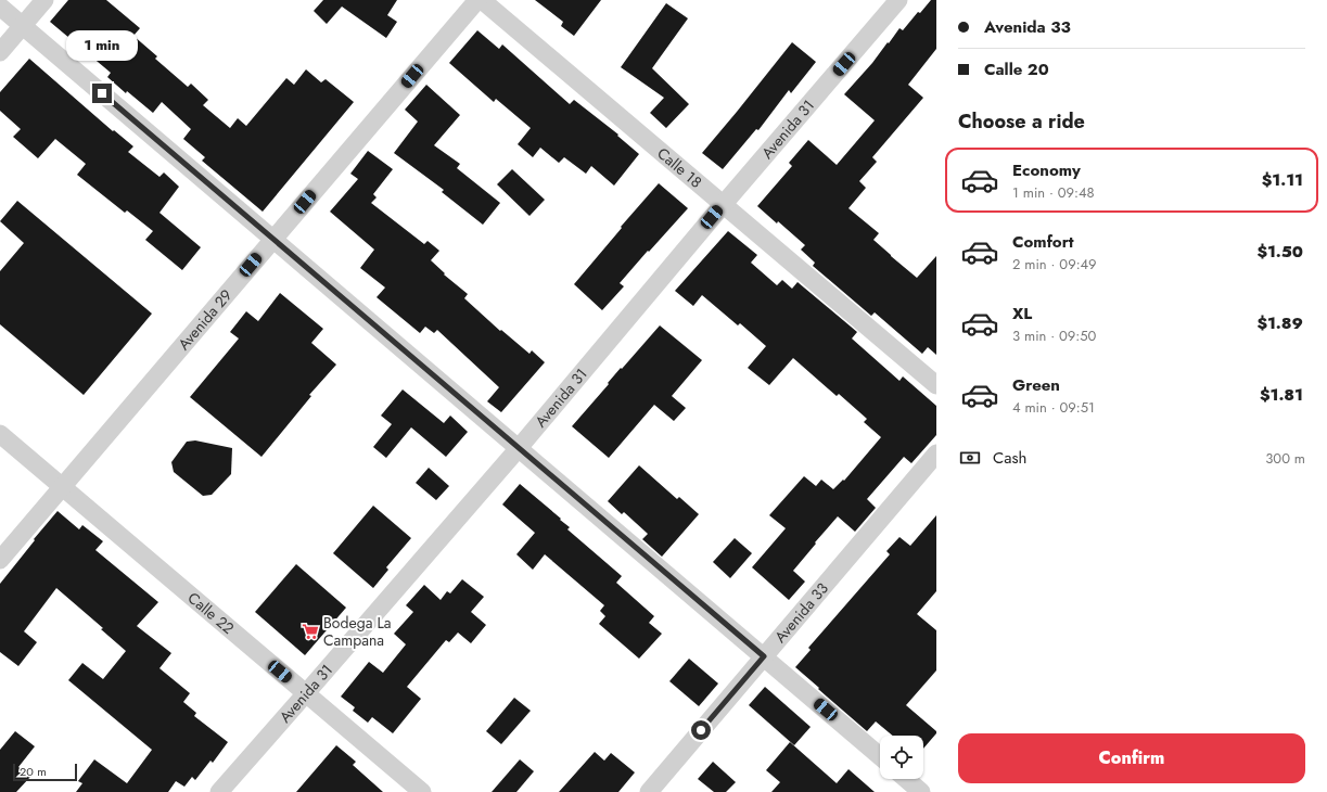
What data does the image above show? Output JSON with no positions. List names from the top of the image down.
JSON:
{
  "streets": {
    "street": [
      "Avenida 31",
      "Calle 18",
      "Avenida 29",
      "Calle 22",
      "Avenida 33"
    ]
  },
  "crossings": [
    ["Avenida 31", "Calle 18"],
    ["Avenida 31", "Calle 22"],
    ["Avenida 29", "Calle 22"]
  ],
  "places": {
    "supermarket": ["Bodega La Campana"]
  },
  "scale_bar": "20 m",
  "page": {
    "banner": ["Avenida 33", "Calle 20"],
    "bubble": "1 min",
    "heading": "Choose a ride",
    "list": [
      {
        "name": "Economy",
        "note": "1 min · 09:48",
        "value": "$1.11"
      },
      {
        "name": "Comfort",
        "note": "2 min · 09:49",
        "value": "$1.50"
      },
      {
        "name": "XL",
        "note": "3 min · 09:50",
        "value": "$1.89"
      },
      {
        "name": "Green",
        "note": "4 min · 09:51",
        "value": "$1.81"
      }
    ],
    "pay": ["Cash", "300 m"],
    "buttons": "Confirm",
    "scale": "20 m"
  }
}
